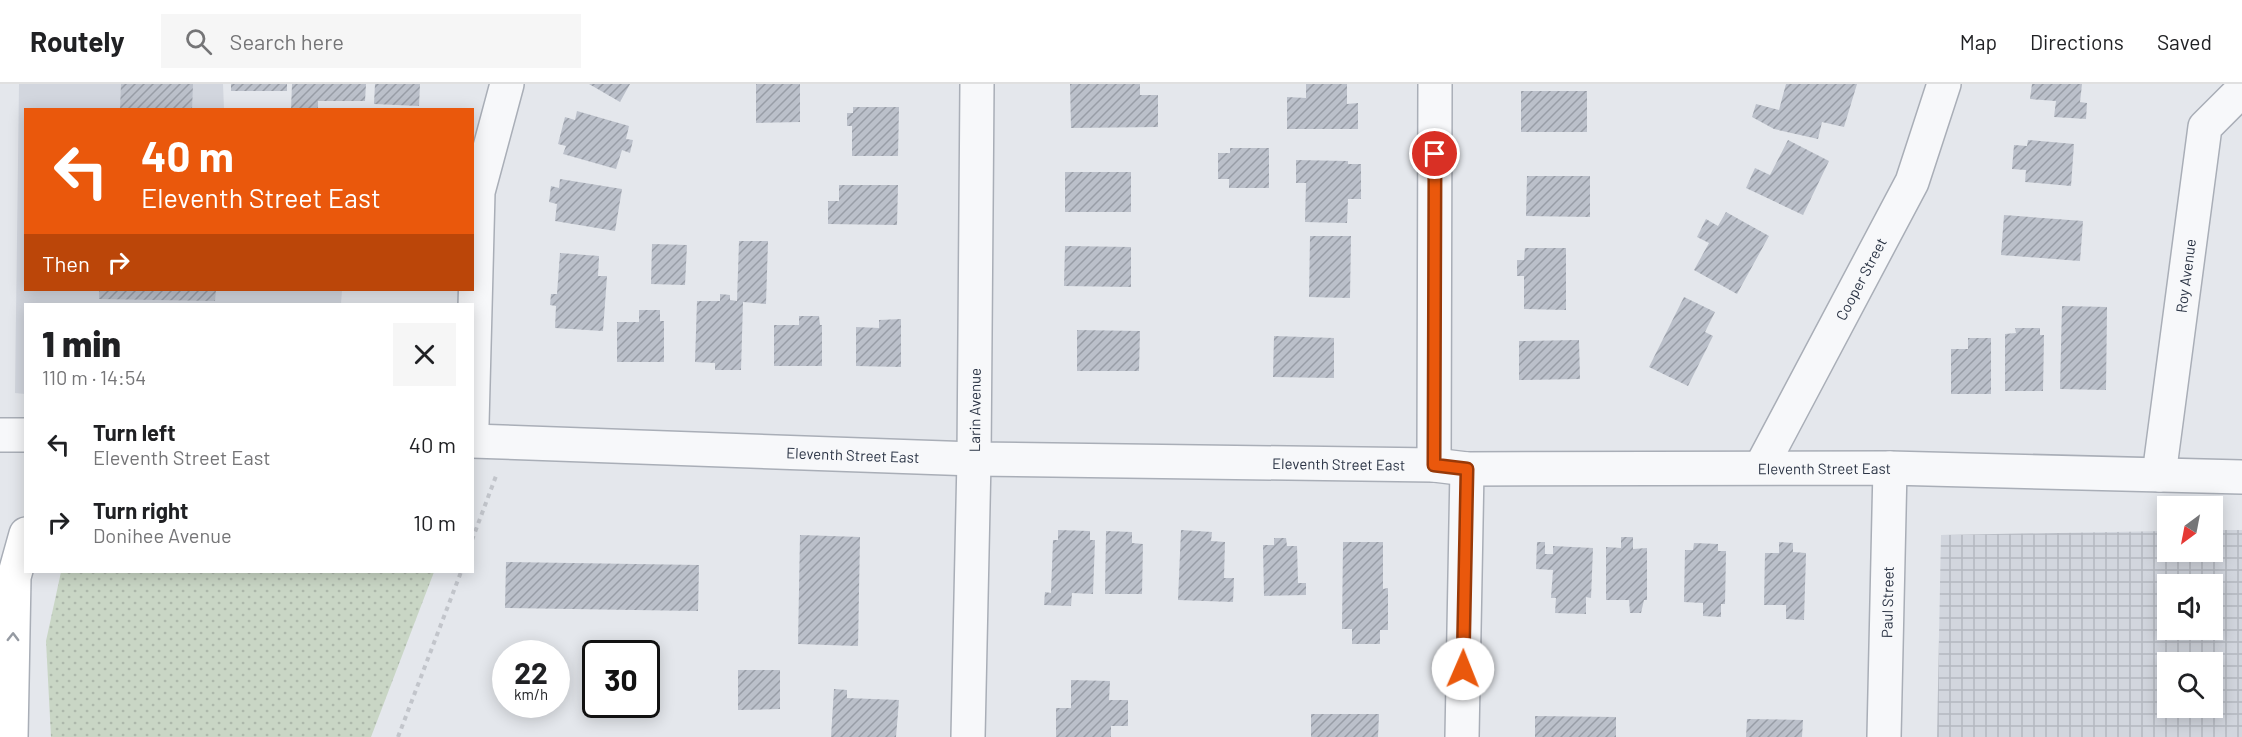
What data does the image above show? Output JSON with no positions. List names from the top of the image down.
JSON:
{
  "streets": {
    "street": [
      "Roy Avenue",
      "Cooper Street",
      "Larin Avenue",
      "Eleventh Street East",
      "Paul Street"
    ]
  },
  "crossings": [
    ["Roy Avenue", "Eleventh Street East"],
    ["Cooper Street", "Eleventh Street East"],
    ["Larin Avenue", "Eleventh Street East"],
    ["Eleventh Street East", "Paul Street"]
  ],
  "north": "bottom left",
  "page": {
    "header": "Routely",
    "search": "Search here",
    "nav": ["Map", "Directions", "Saved"],
    "turn": ["40 m", "Eleventh Street East"],
    "then": "Then",
    "heading": ["1 min", "110 m · 14:54"],
    "list": [
      {
        "name": "Turn left",
        "note": "Eleventh Street East",
        "value": "40 m"
      },
      {
        "name": "Turn right",
        "note": "Donihee Avenue",
        "value": "10 m"
      }
    ],
    "speed": "22 km/h",
    "limit": "30"
  }
}
